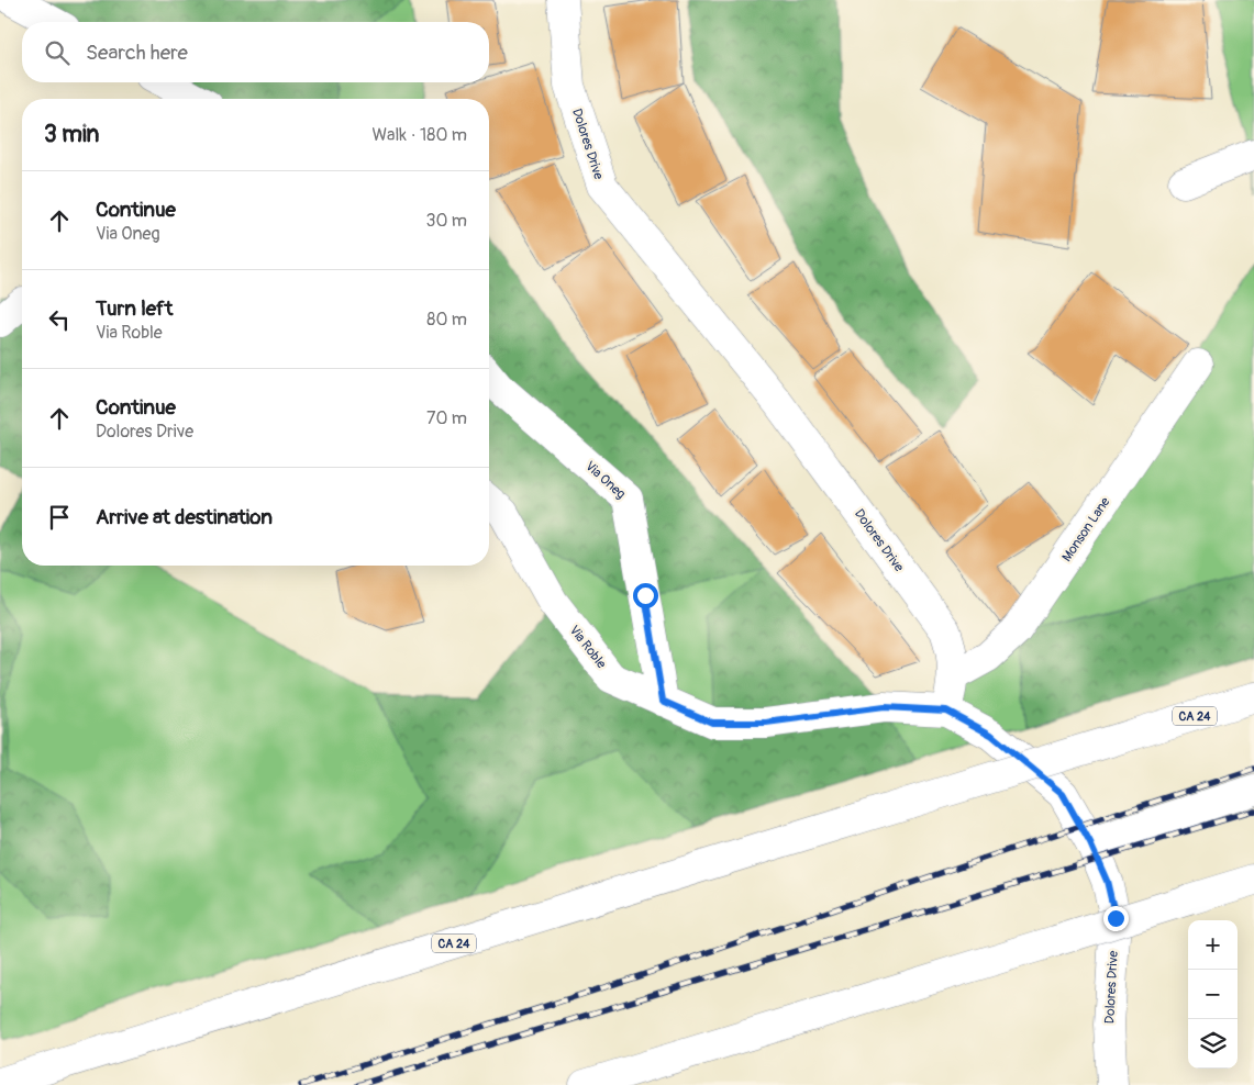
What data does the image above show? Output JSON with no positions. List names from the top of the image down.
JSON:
{
  "streets": {
    "main road": [
      "Dolores Drive",
      "Via Oneg",
      "Monson Lane",
      "Via Roble",
      "CA 24"
    ]
  },
  "crossings": [
    ["Dolores Drive", "Monson Lane"],
    ["Dolores Drive", "Via Roble"],
    ["Via Oneg", "Via Roble"]
  ],
  "page": {
    "search": "Search here",
    "heading": ["3 min", "Walk · 180 m"],
    "list": [
      ["Continue", "Via Oneg", "30 m"],
      ["Turn left", "Via Roble", "80 m"],
      ["Continue", "Dolores Drive", "70 m"],
      "Arrive at destination"
    ],
    "map_buttons": ["+", "−"]
  }
}
